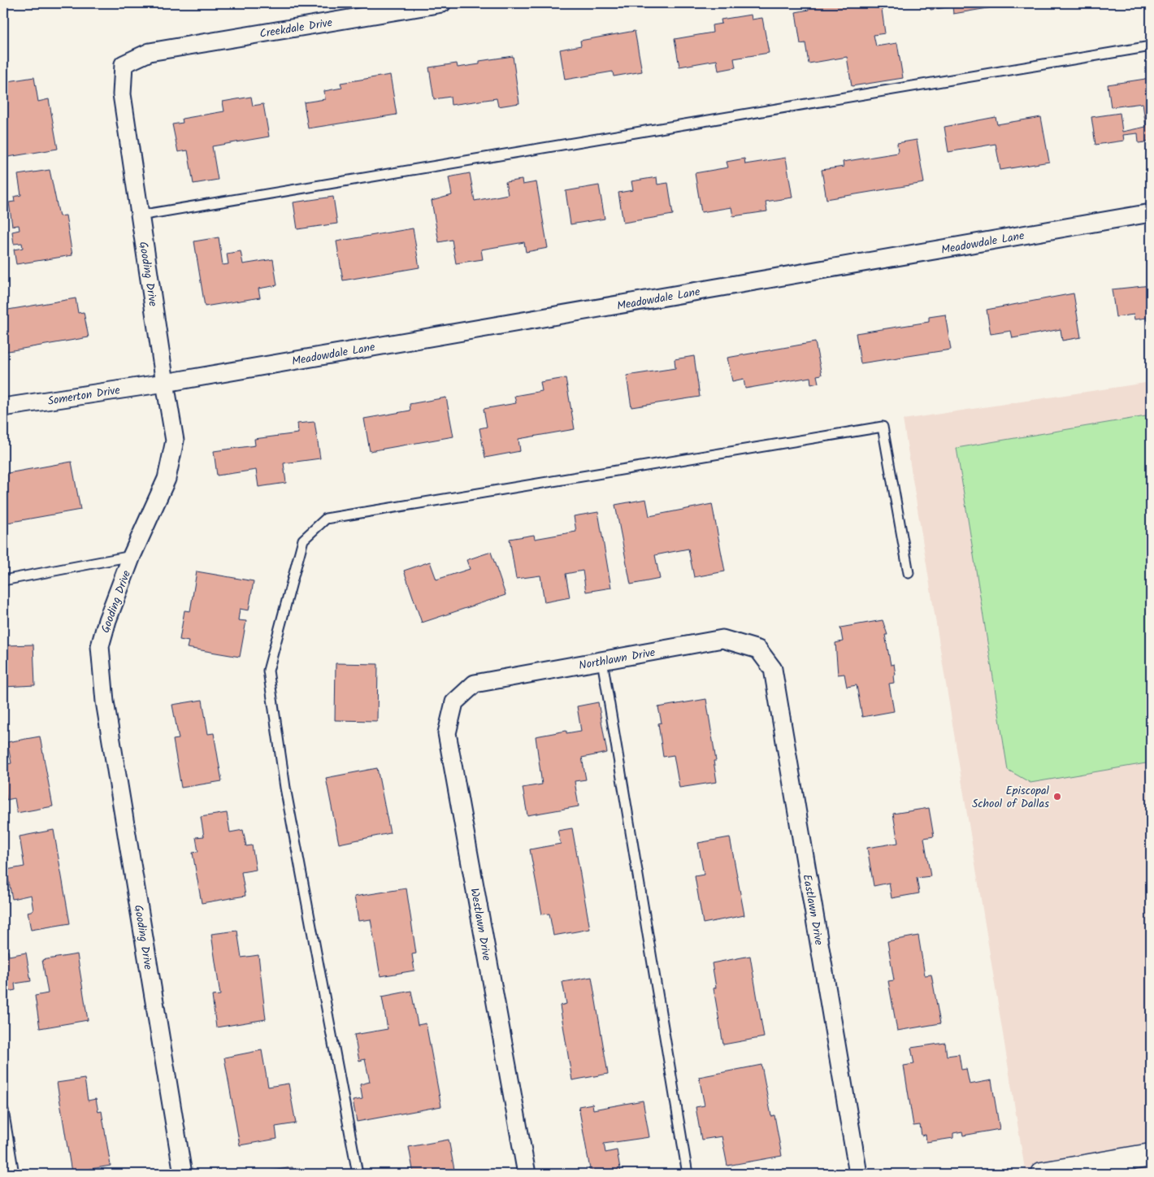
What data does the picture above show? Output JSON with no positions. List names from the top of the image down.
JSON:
{
  "streets": {
    "street": [
      "Creekdale Drive",
      "Meadowdale Lane",
      "Gooding Drive",
      "Somerton Drive",
      "Northlawn Drive",
      "Eastlawn Drive",
      "Westlawn Drive"
    ]
  },
  "crossings": [
    ["Creekdale Drive", "Gooding Drive"],
    ["Meadowdale Lane", "Gooding Drive"],
    ["Meadowdale Lane", "Somerton Drive"],
    ["Gooding Drive", "Somerton Drive"],
    ["Northlawn Drive", "Eastlawn Drive"],
    ["Northlawn Drive", "Westlawn Drive"]
  ],
  "places": ["Episcopal School of Dallas"]
}
